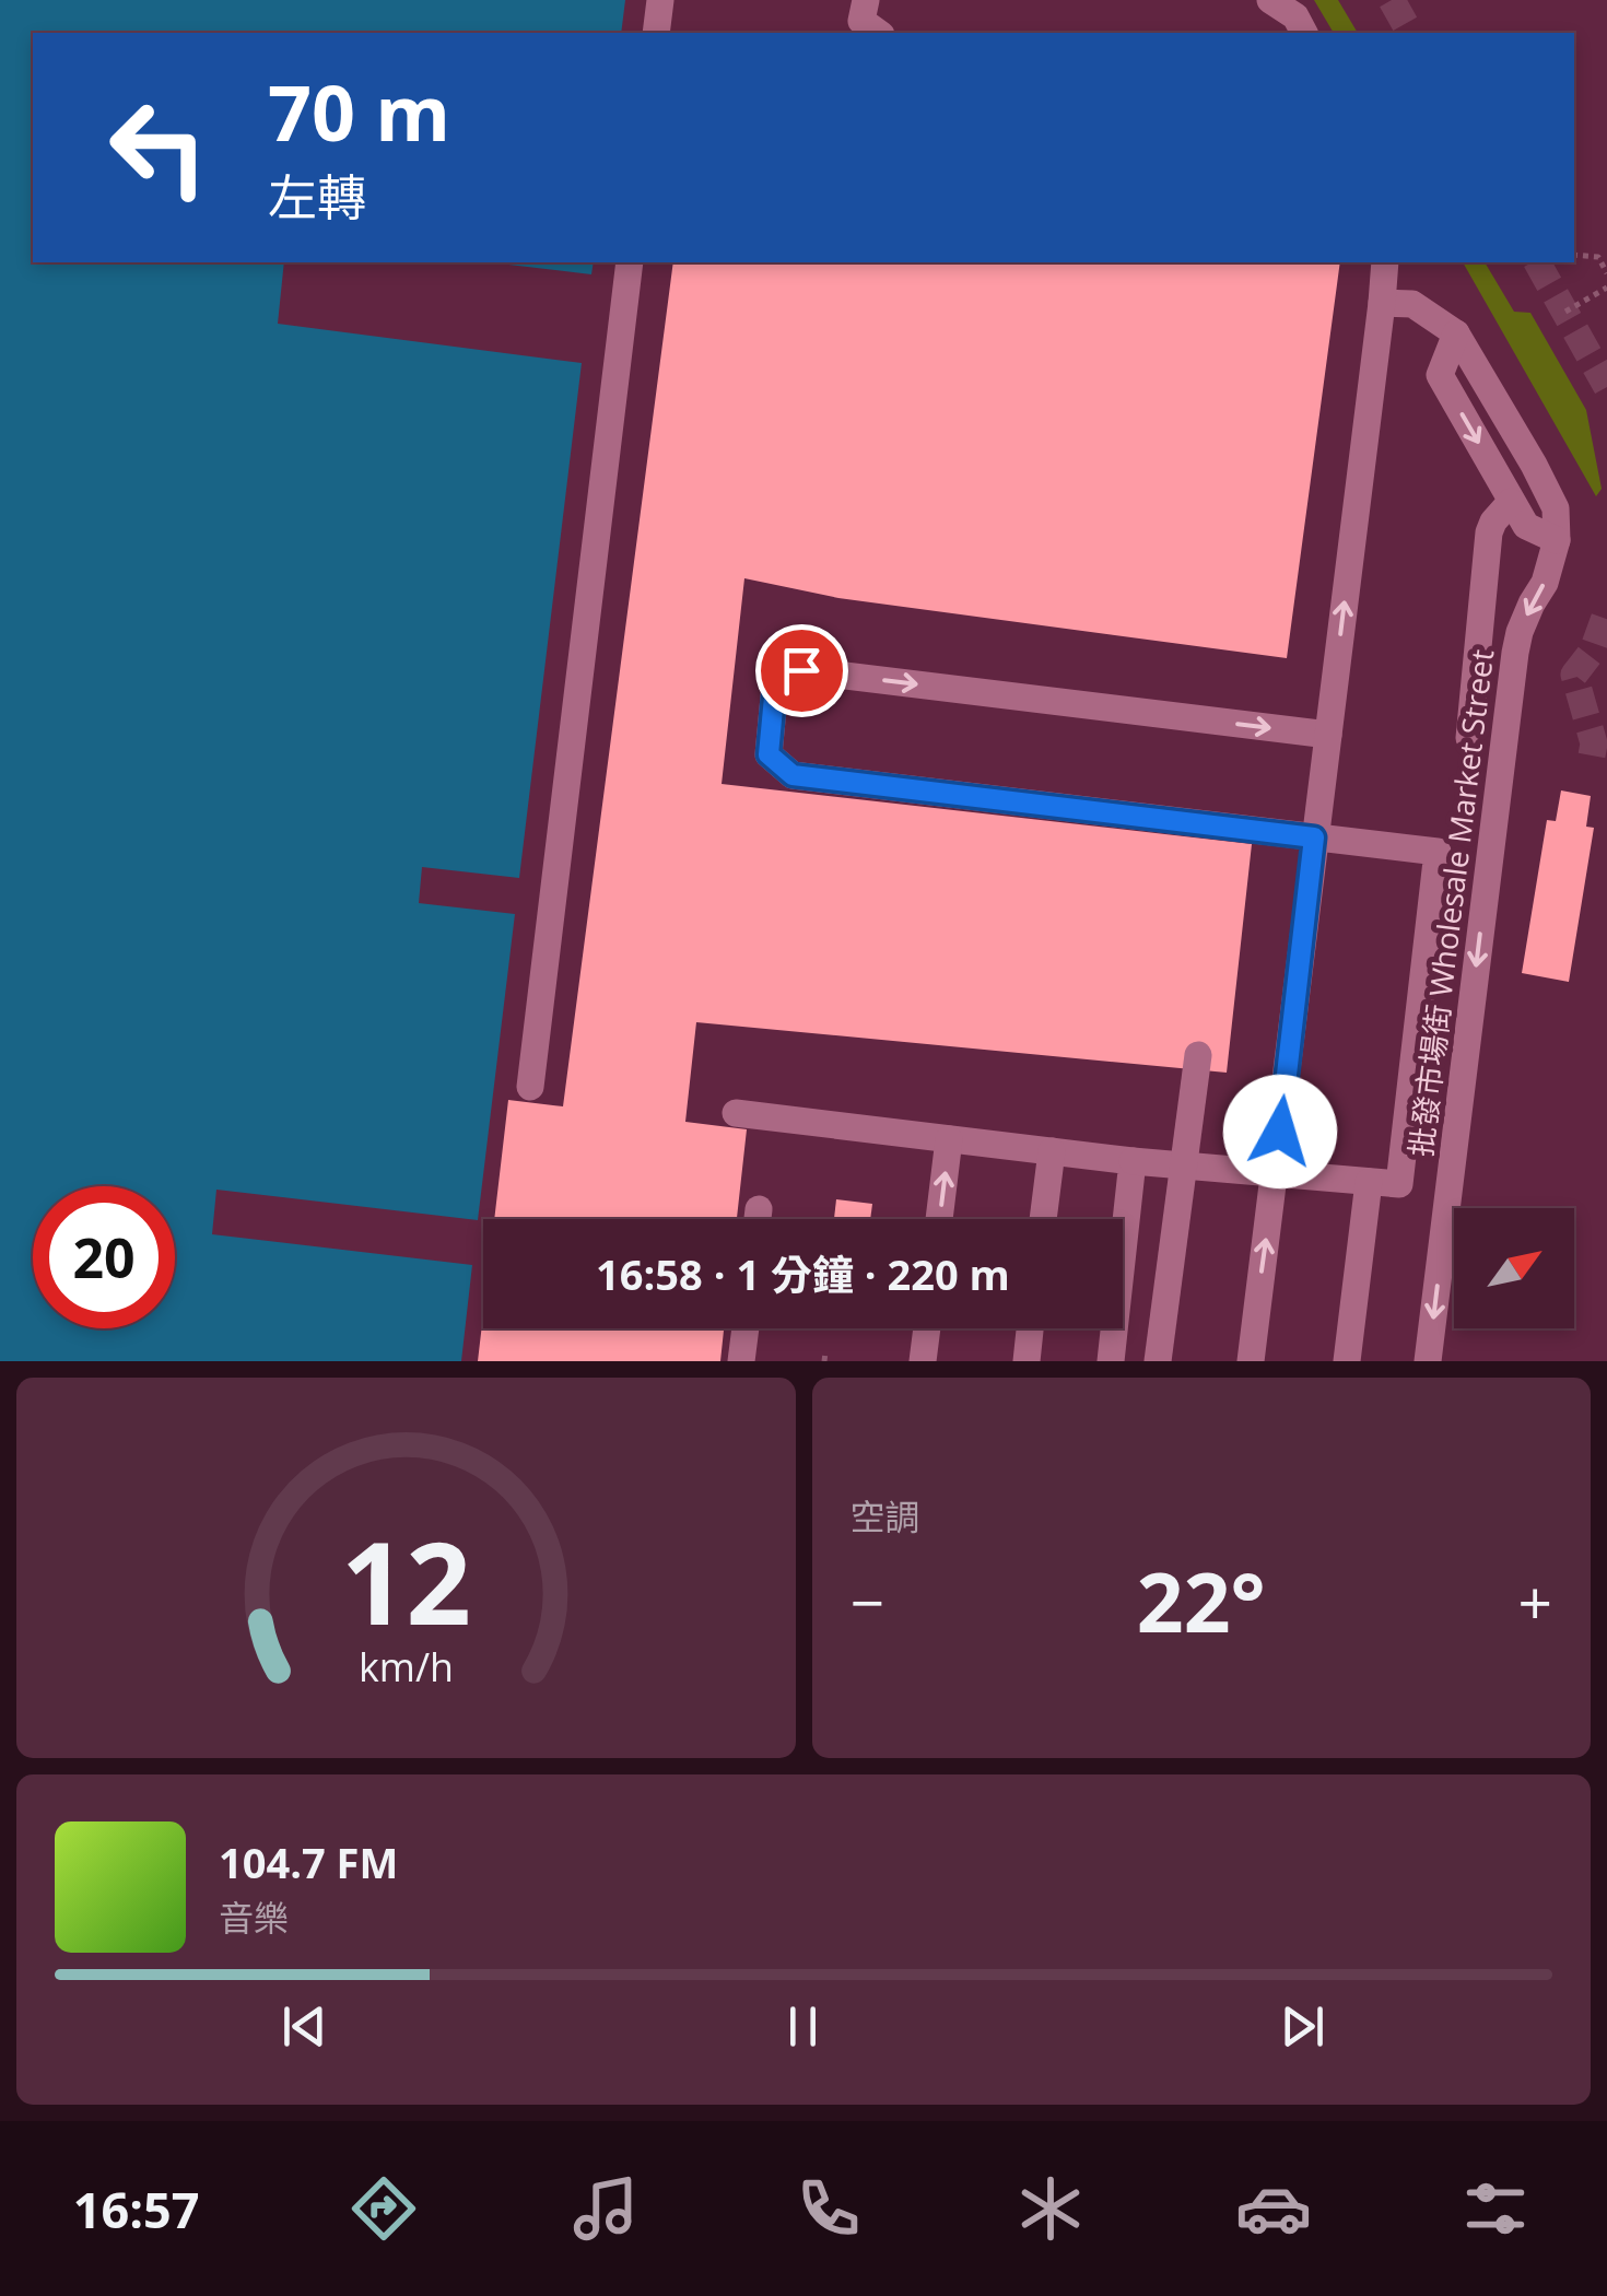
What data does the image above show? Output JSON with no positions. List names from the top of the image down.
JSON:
{
  "streets": {
    "lane": ["批發市場街 Wholesale Market Street"]
  },
  "north": "top right",
  "page": {
    "turn": ["70 m", "左轉"],
    "limit": "20",
    "trip": "16:58 · 1 分鐘 · 220 m",
    "tile": "空調",
    "heat": ["−", "22°", "+"],
    "song": ["104.7 FM", "音樂"],
    "tabs": "16:57",
    "gauge": ["12", "km/h"]
  }
}
